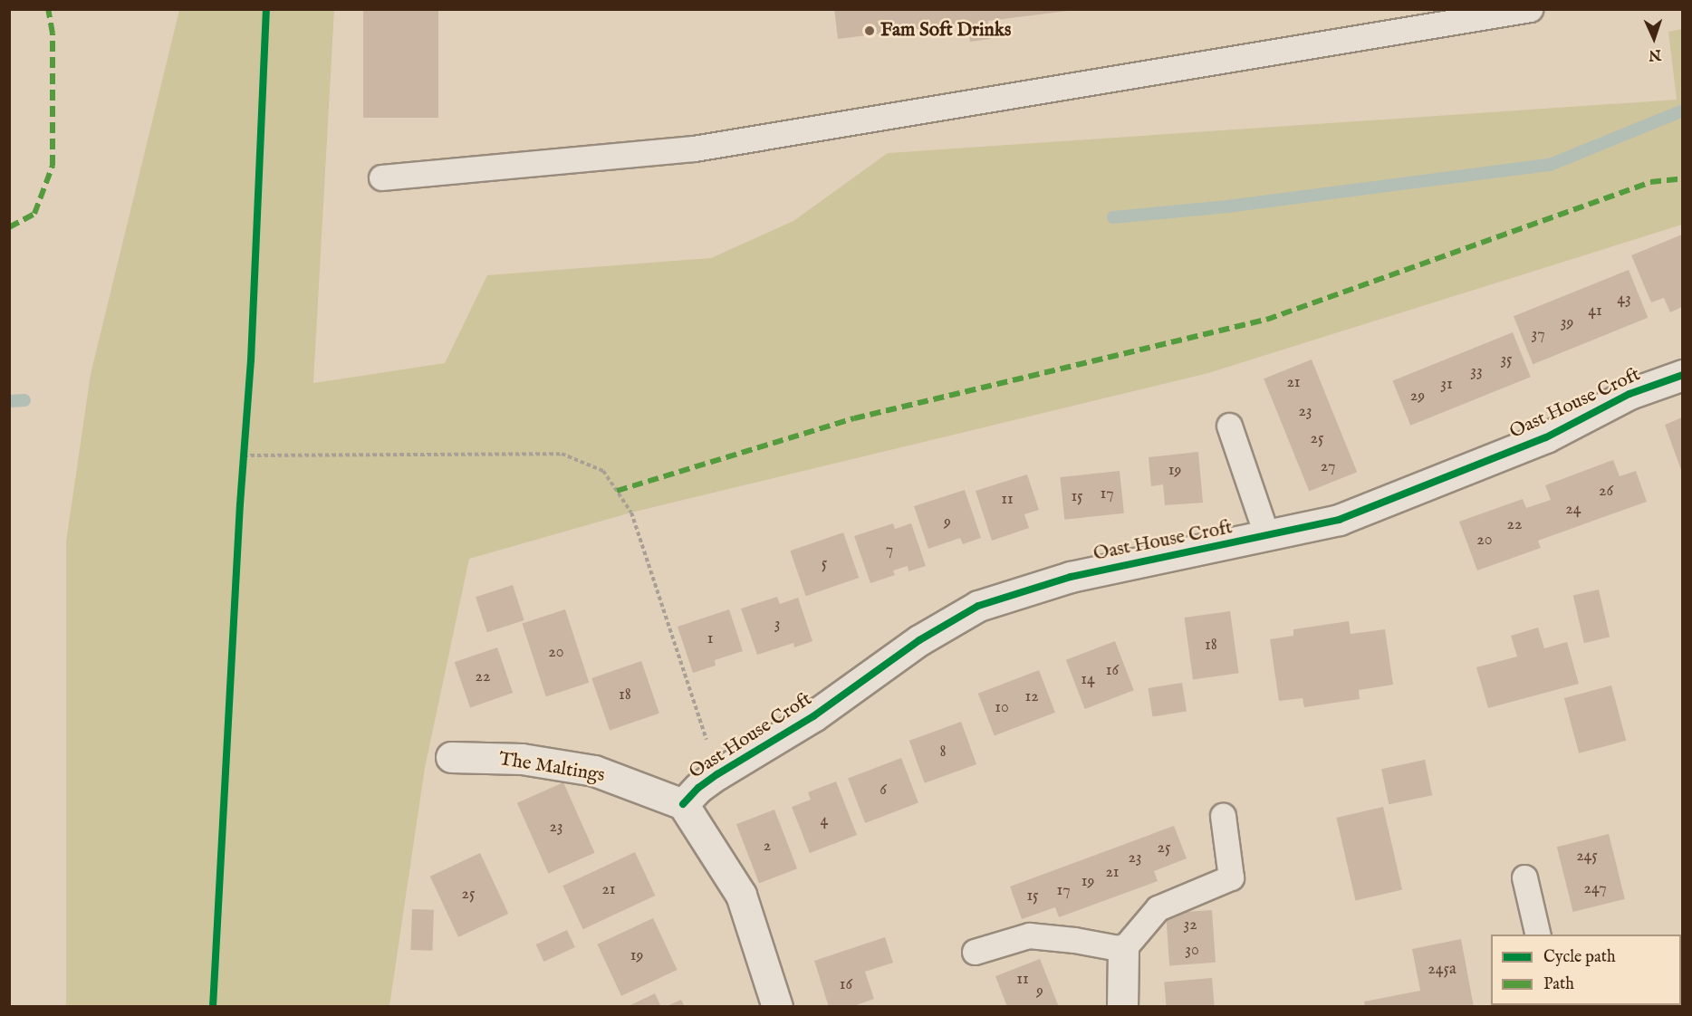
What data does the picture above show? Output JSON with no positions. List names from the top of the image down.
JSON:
{
  "streets": {
    "street": ["Oast House Croft", "The Maltings"]
  },
  "crossings": [
    ["Oast House Croft", "The Maltings"]
  ],
  "places": ["Fam Soft Drinks"],
  "house_numbers": [
    "43",
    "41",
    "39",
    "37",
    "35",
    "33",
    "21",
    "31",
    "29",
    "23",
    "25",
    "27",
    "19",
    "26",
    "17",
    "15",
    "11",
    "24",
    "9",
    "22",
    "20",
    "7",
    "5",
    "3",
    "1",
    "18",
    "20",
    "16",
    "22",
    "14",
    "18",
    "12",
    "10",
    "8",
    "6",
    "4",
    "23",
    "2",
    "25",
    "245",
    "23",
    "21",
    "19",
    "247",
    "21",
    "17",
    "25",
    "15",
    "32",
    "30",
    "19",
    "245a",
    "11",
    "16",
    "9"
  ],
  "legend": ["Cycle path", "Path"],
  "north": "bottom"
}
